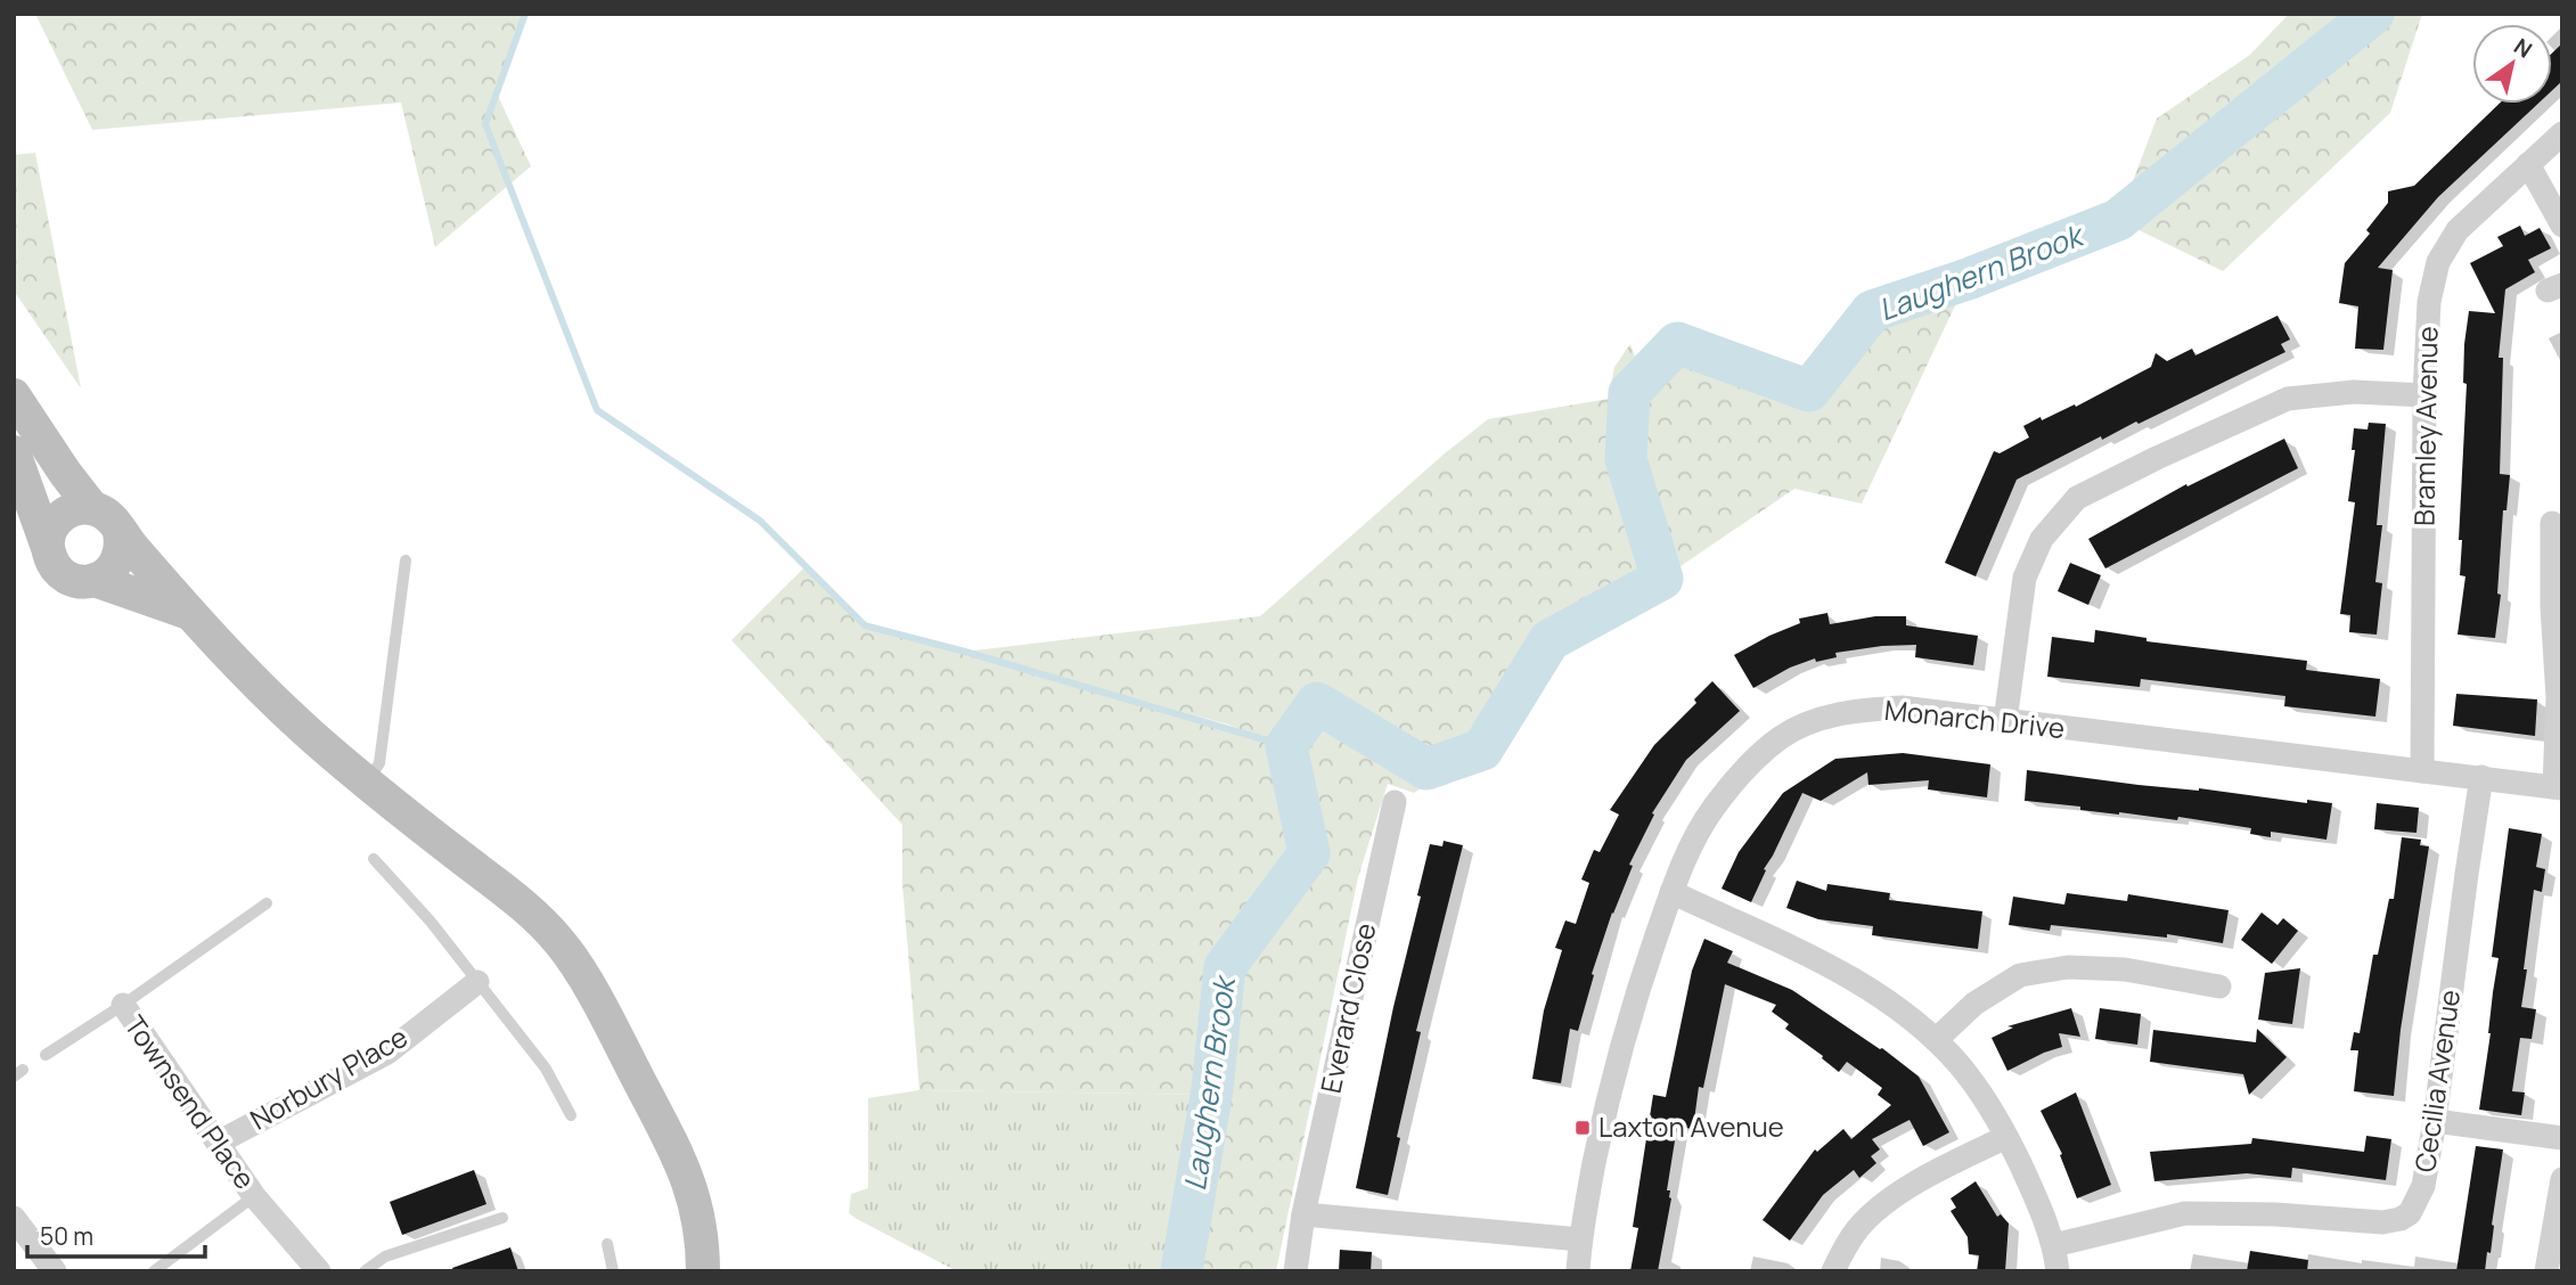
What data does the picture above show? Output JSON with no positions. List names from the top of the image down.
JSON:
{
  "streets": {
    "street": [
      "Bramley Avenue",
      "Monarch Drive",
      "Everard Close",
      "Norbury Place",
      "Cecilia Avenue",
      "Townsend Place"
    ]
  },
  "crossings": [
    ["Bramley Avenue", "Monarch Drive"],
    ["Monarch Drive", "Cecilia Avenue"],
    ["Norbury Place", "Townsend Place"]
  ],
  "water": ["Laughern Brook"],
  "places": {
    "transit": ["Laxton Avenue"]
  },
  "scale_bar": "50 m",
  "north": "top right"
}
